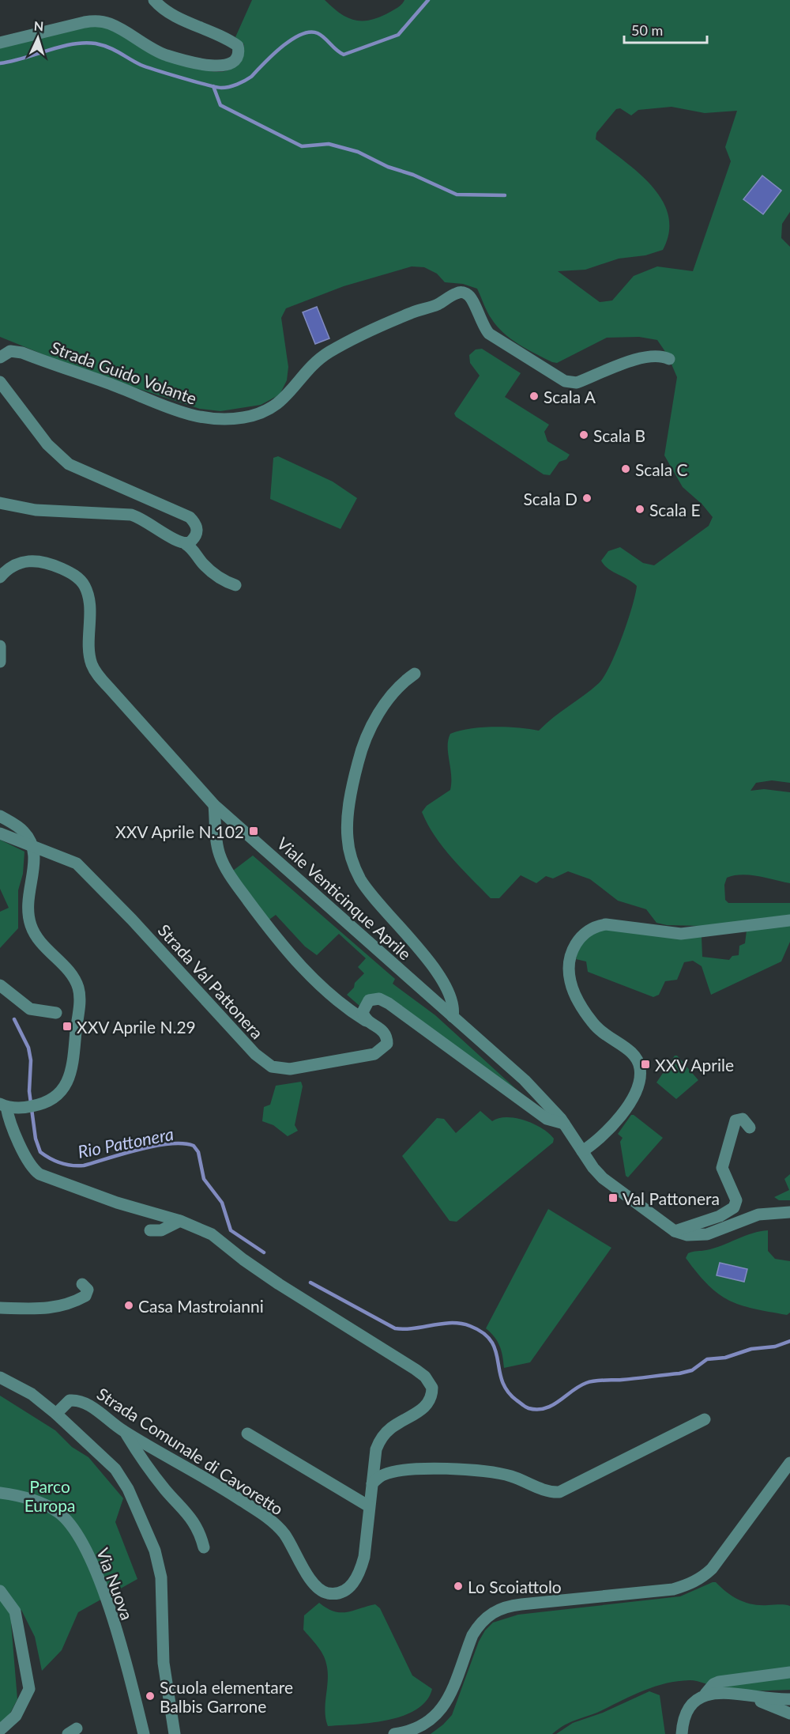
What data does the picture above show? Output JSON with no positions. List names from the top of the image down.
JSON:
{
  "streets": {
    "street": [
      "Strada Guido Volante",
      "Viale Venticinque Aprile",
      "Strada Val Pattonera",
      "Strada Comunale di Cavoretto",
      "Via Nuova"
    ]
  },
  "crossings": [
    ["Viale Venticinque Aprile", "Strada Val Pattonera"]
  ],
  "water": ["Rio Pattonera"],
  "parks": ["Parco Europa"],
  "places": {
    "other": [
      "Scala A",
      "Scala B",
      "Scala C",
      "Scala D",
      "Scala E",
      "Casa Mastroianni",
      "Lo Scoiattolo",
      "Scuola elementare Balbis Garrone"
    ],
    "transit": [
      "XXV Aprile N.102",
      "XXV Aprile N.29",
      "XXV Aprile",
      "Val Pattonera"
    ]
  },
  "scale_bar": "50 m",
  "north": "top"
}
